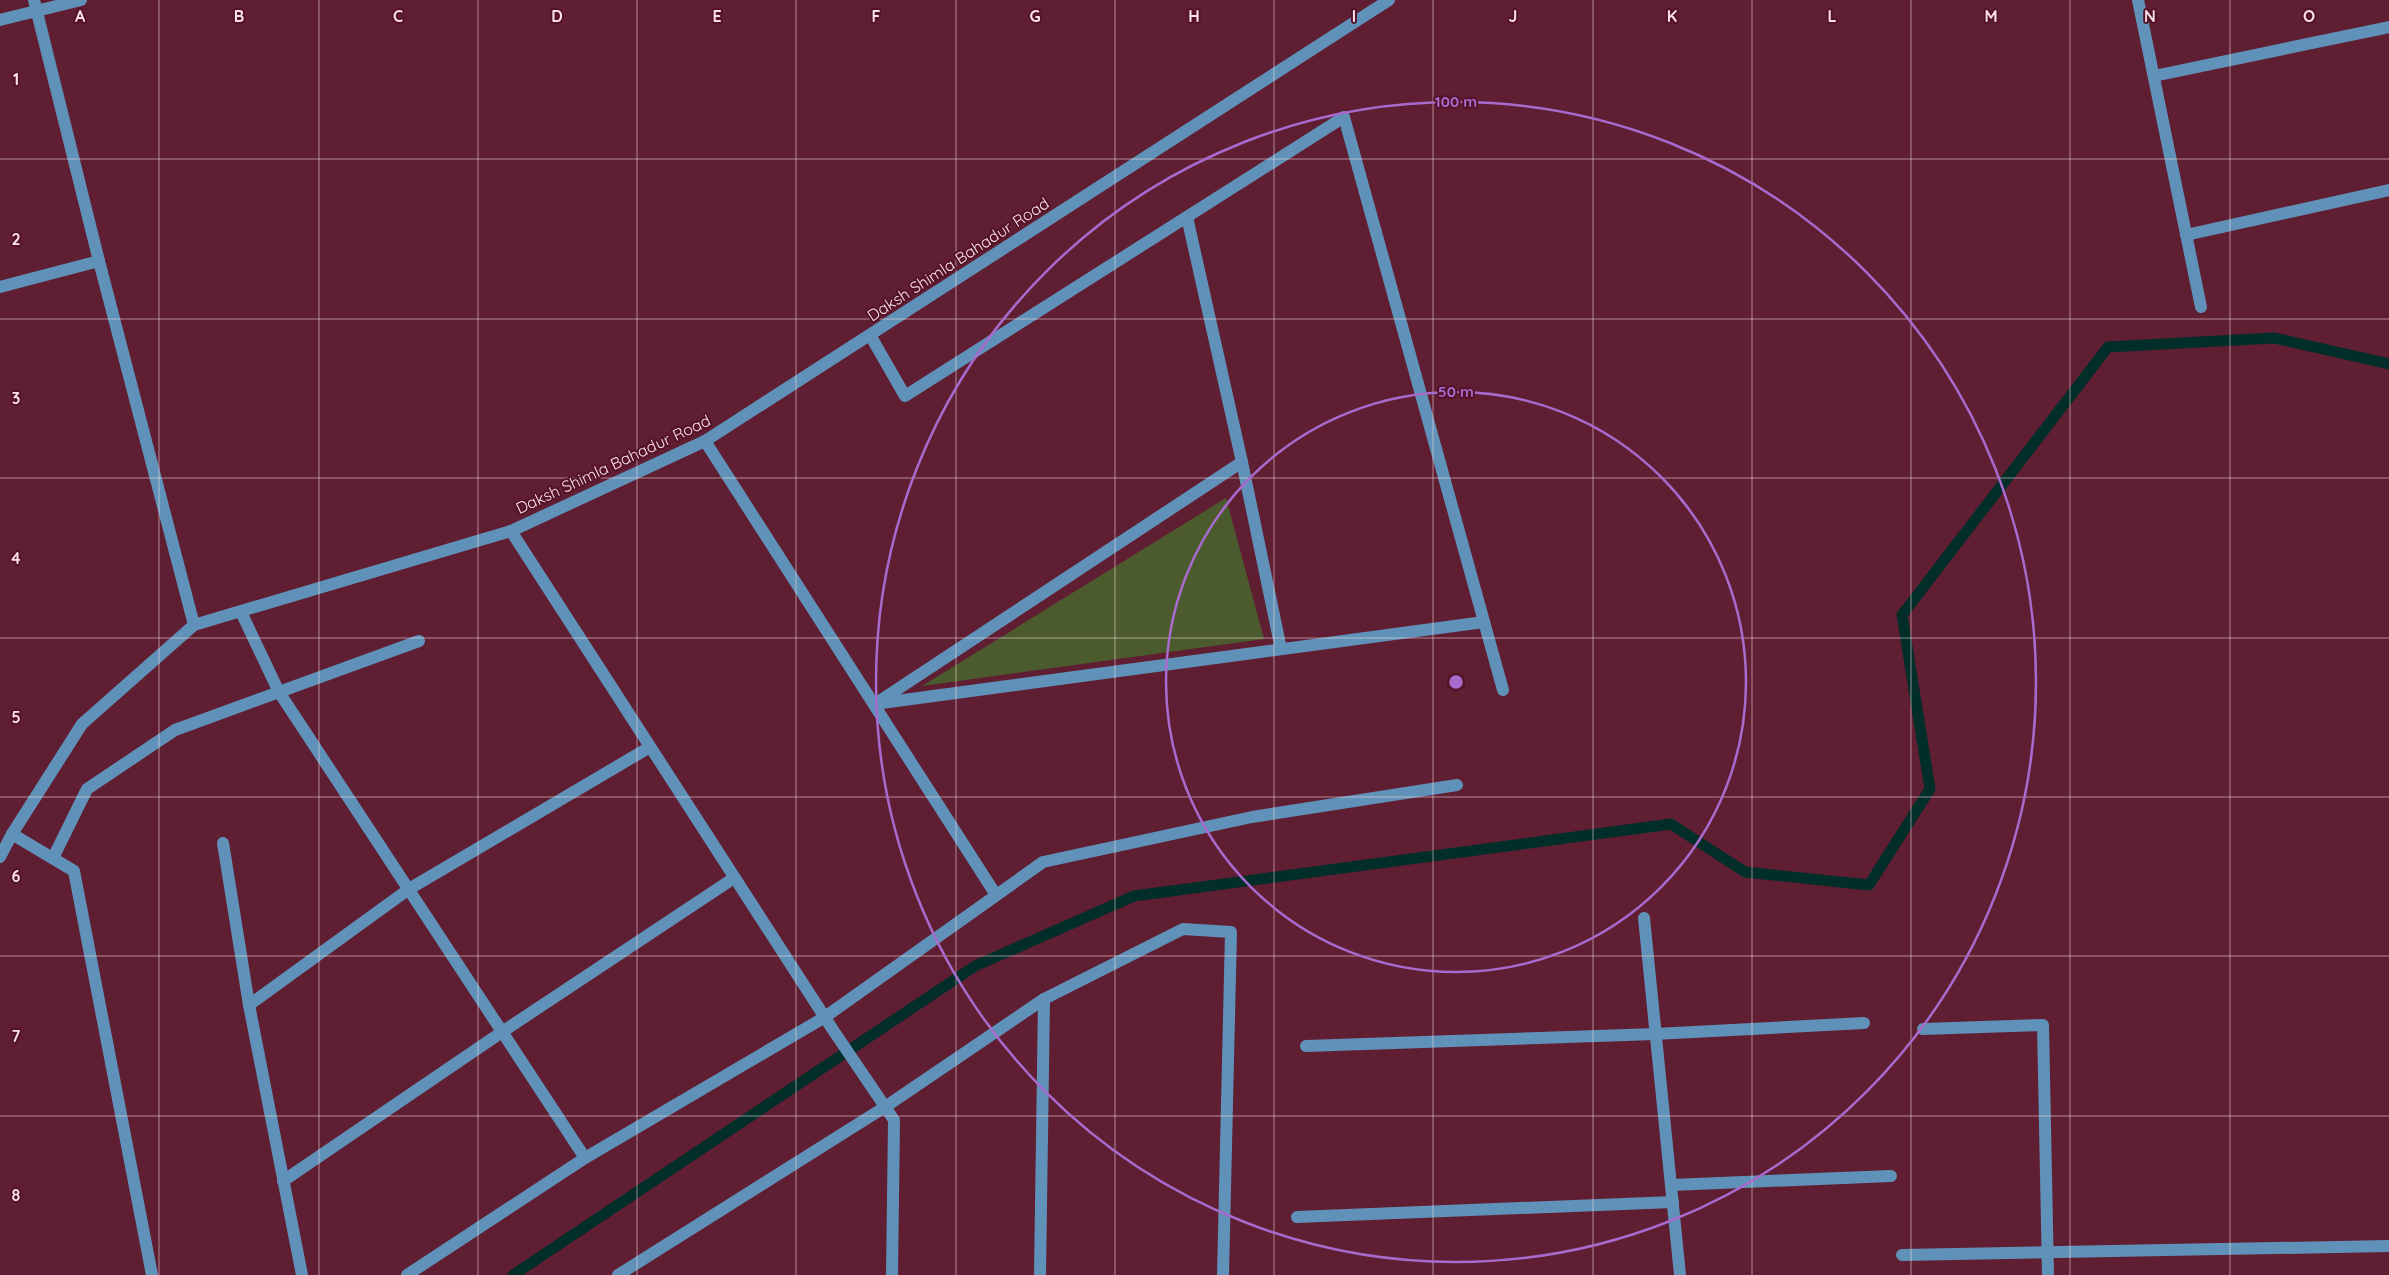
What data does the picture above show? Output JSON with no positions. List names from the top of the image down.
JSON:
{
  "streets": {
    "street": ["Daksh Shimla Bahadur Road"]
  },
  "grid": {
    "columns": [
      "A",
      "B",
      "C",
      "D",
      "E",
      "F",
      "G",
      "H",
      "I",
      "J",
      "K",
      "L",
      "M",
      "N",
      "O"
    ],
    "rows": [
      "1",
      "2",
      "3",
      "4",
      "5",
      "6",
      "7",
      "8"
    ]
  },
  "rings": ["100 m", "50 m"]
}
